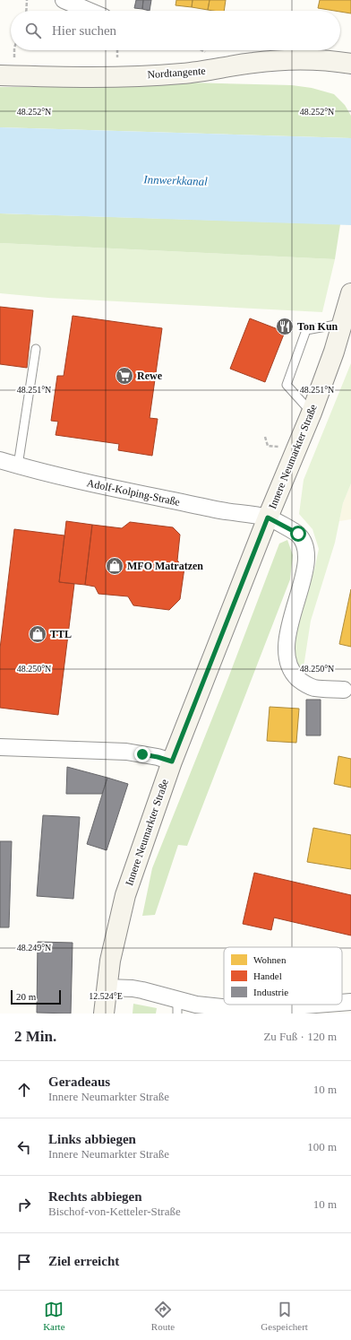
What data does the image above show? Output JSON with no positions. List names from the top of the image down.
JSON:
{
  "streets": {
    "main road": ["Nordtangente", "Innere Neumarkter Straße"],
    "street": ["Adolf-Kolping-Straße"]
  },
  "crossings": [
    ["Innere Neumarkter Straße", "Adolf-Kolping-Straße"]
  ],
  "water": ["Innwerkkanal"],
  "places": {
    "restaurant": ["Ton Kun"],
    "supermarket": ["Rewe"],
    "shop": ["MFO Matratzen", "TTL"]
  },
  "legend": ["Wohnen", "Handel", "Industrie"],
  "scale_bar": "20 m",
  "page": {
    "search": "Hier suchen",
    "scale": "20 m",
    "heading": ["2 Min.", "Zu Fuß · 120 m"],
    "list": [
      ["Geradeaus", "Innere Neumarkter Straße", "10 m"],
      ["Links abbiegen", "Innere Neumarkter Straße", "100 m"],
      ["Rechts abbiegen", "Bischof-von-Ketteler-Straße", "10 m"],
      "Ziel erreicht"
    ],
    "nav": ["Karte", "Route", "Gespeichert"]
  },
  "coordinates": [
    "48.252°N",
    "48.251°N",
    "48.250°N",
    "48.249°N",
    "12.524°E"
  ]
}
